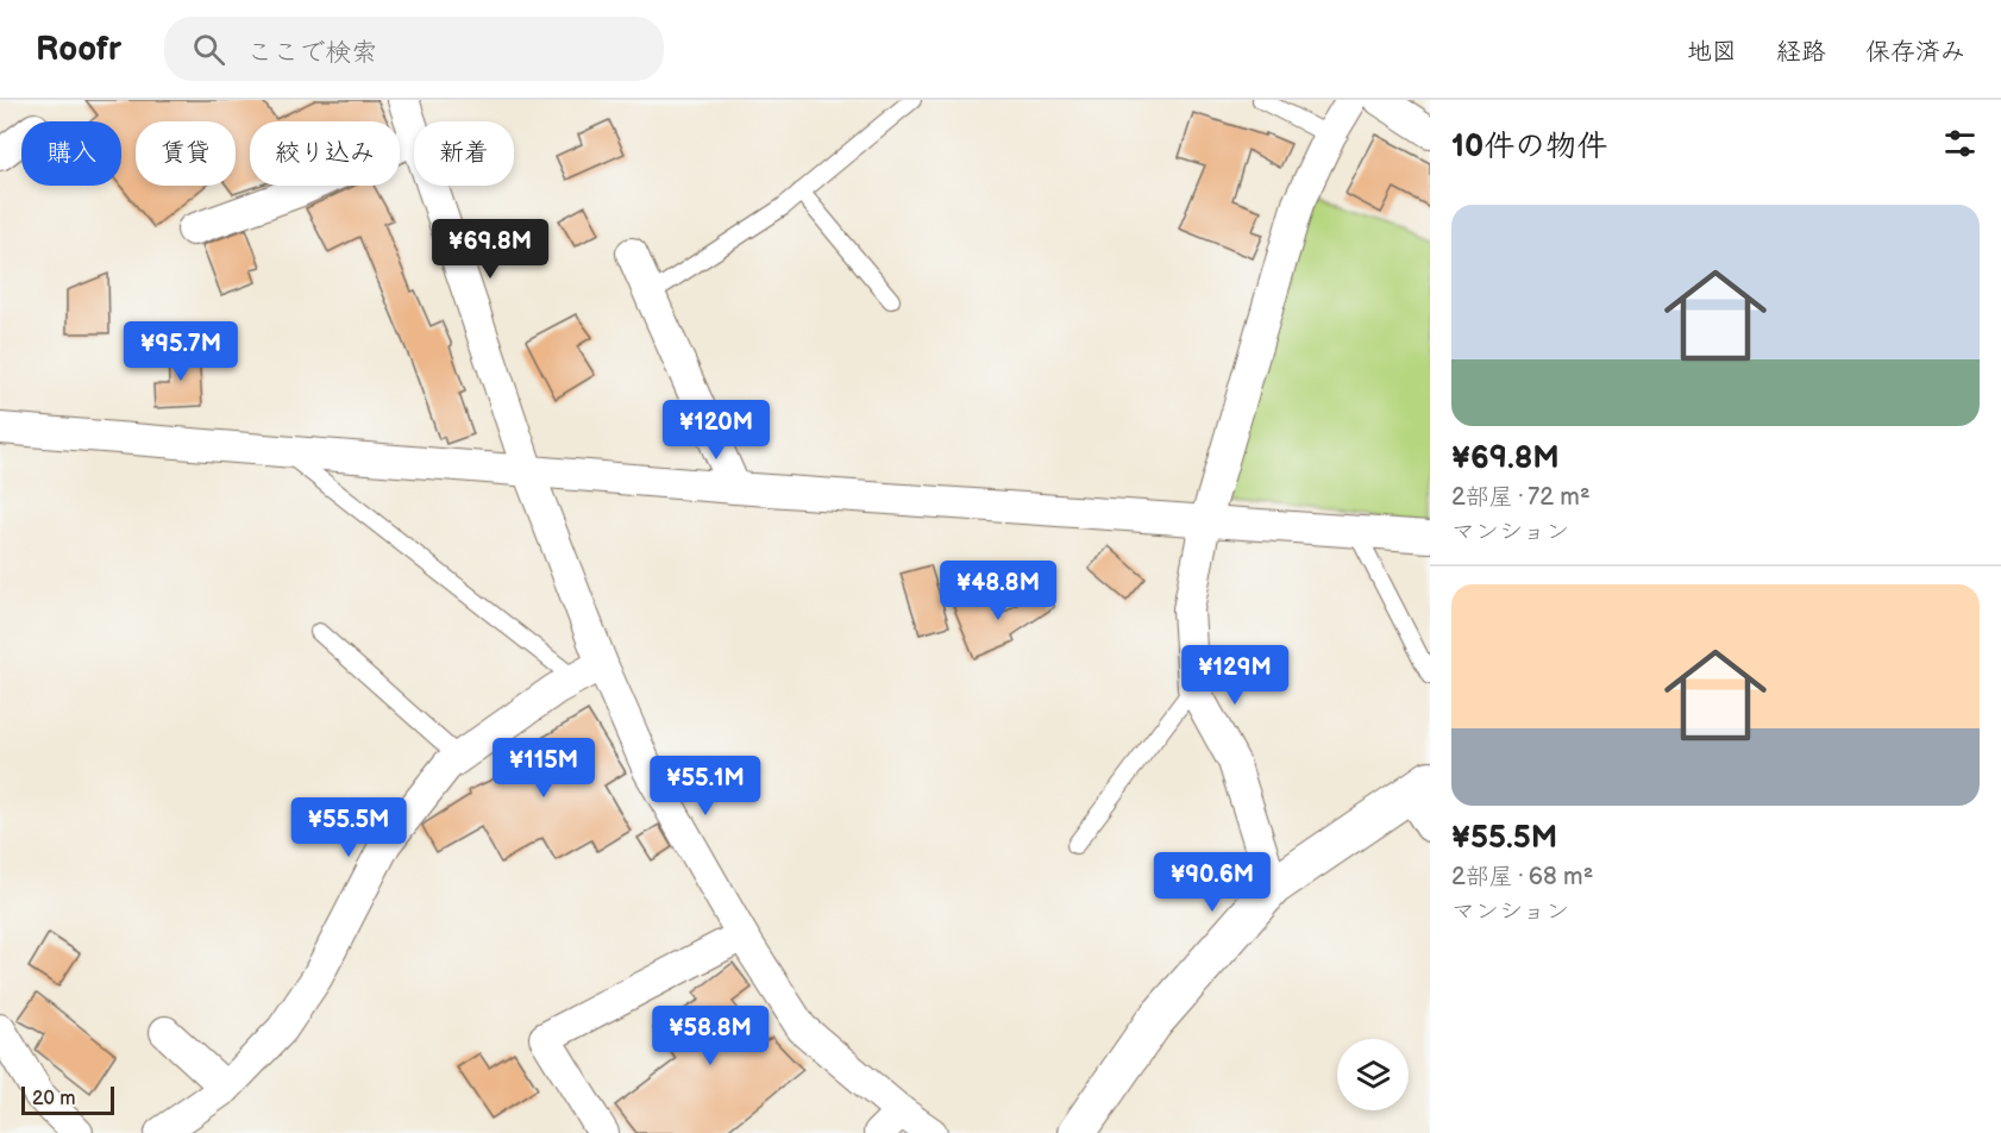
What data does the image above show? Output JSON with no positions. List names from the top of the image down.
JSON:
{
  "scale_bar": "20 m",
  "page": {
    "header": "Roofr",
    "search": "ここで検索",
    "nav": ["地図", "経路", "保存済み"],
    "heading": "10件の物件",
    "chip": [
      "購入",
      "賃貸",
      "絞り込み",
      "新着"
    ],
    "list": [
      {
        "name": "¥69.8M",
        "note": "2部屋 · 72 m² · マンション"
      },
      {
        "name": "¥55.5M",
        "note": "2部屋 · 68 m² · マンション"
      }
    ],
    "price": [
      "¥69.8M",
      "¥95.7M",
      "¥120M",
      "¥48.8M",
      "¥129M",
      "¥115M",
      "¥55.1M",
      "¥55.5M",
      "¥90.6M",
      "¥58.8M"
    ],
    "scale": "20 m"
  }
}
